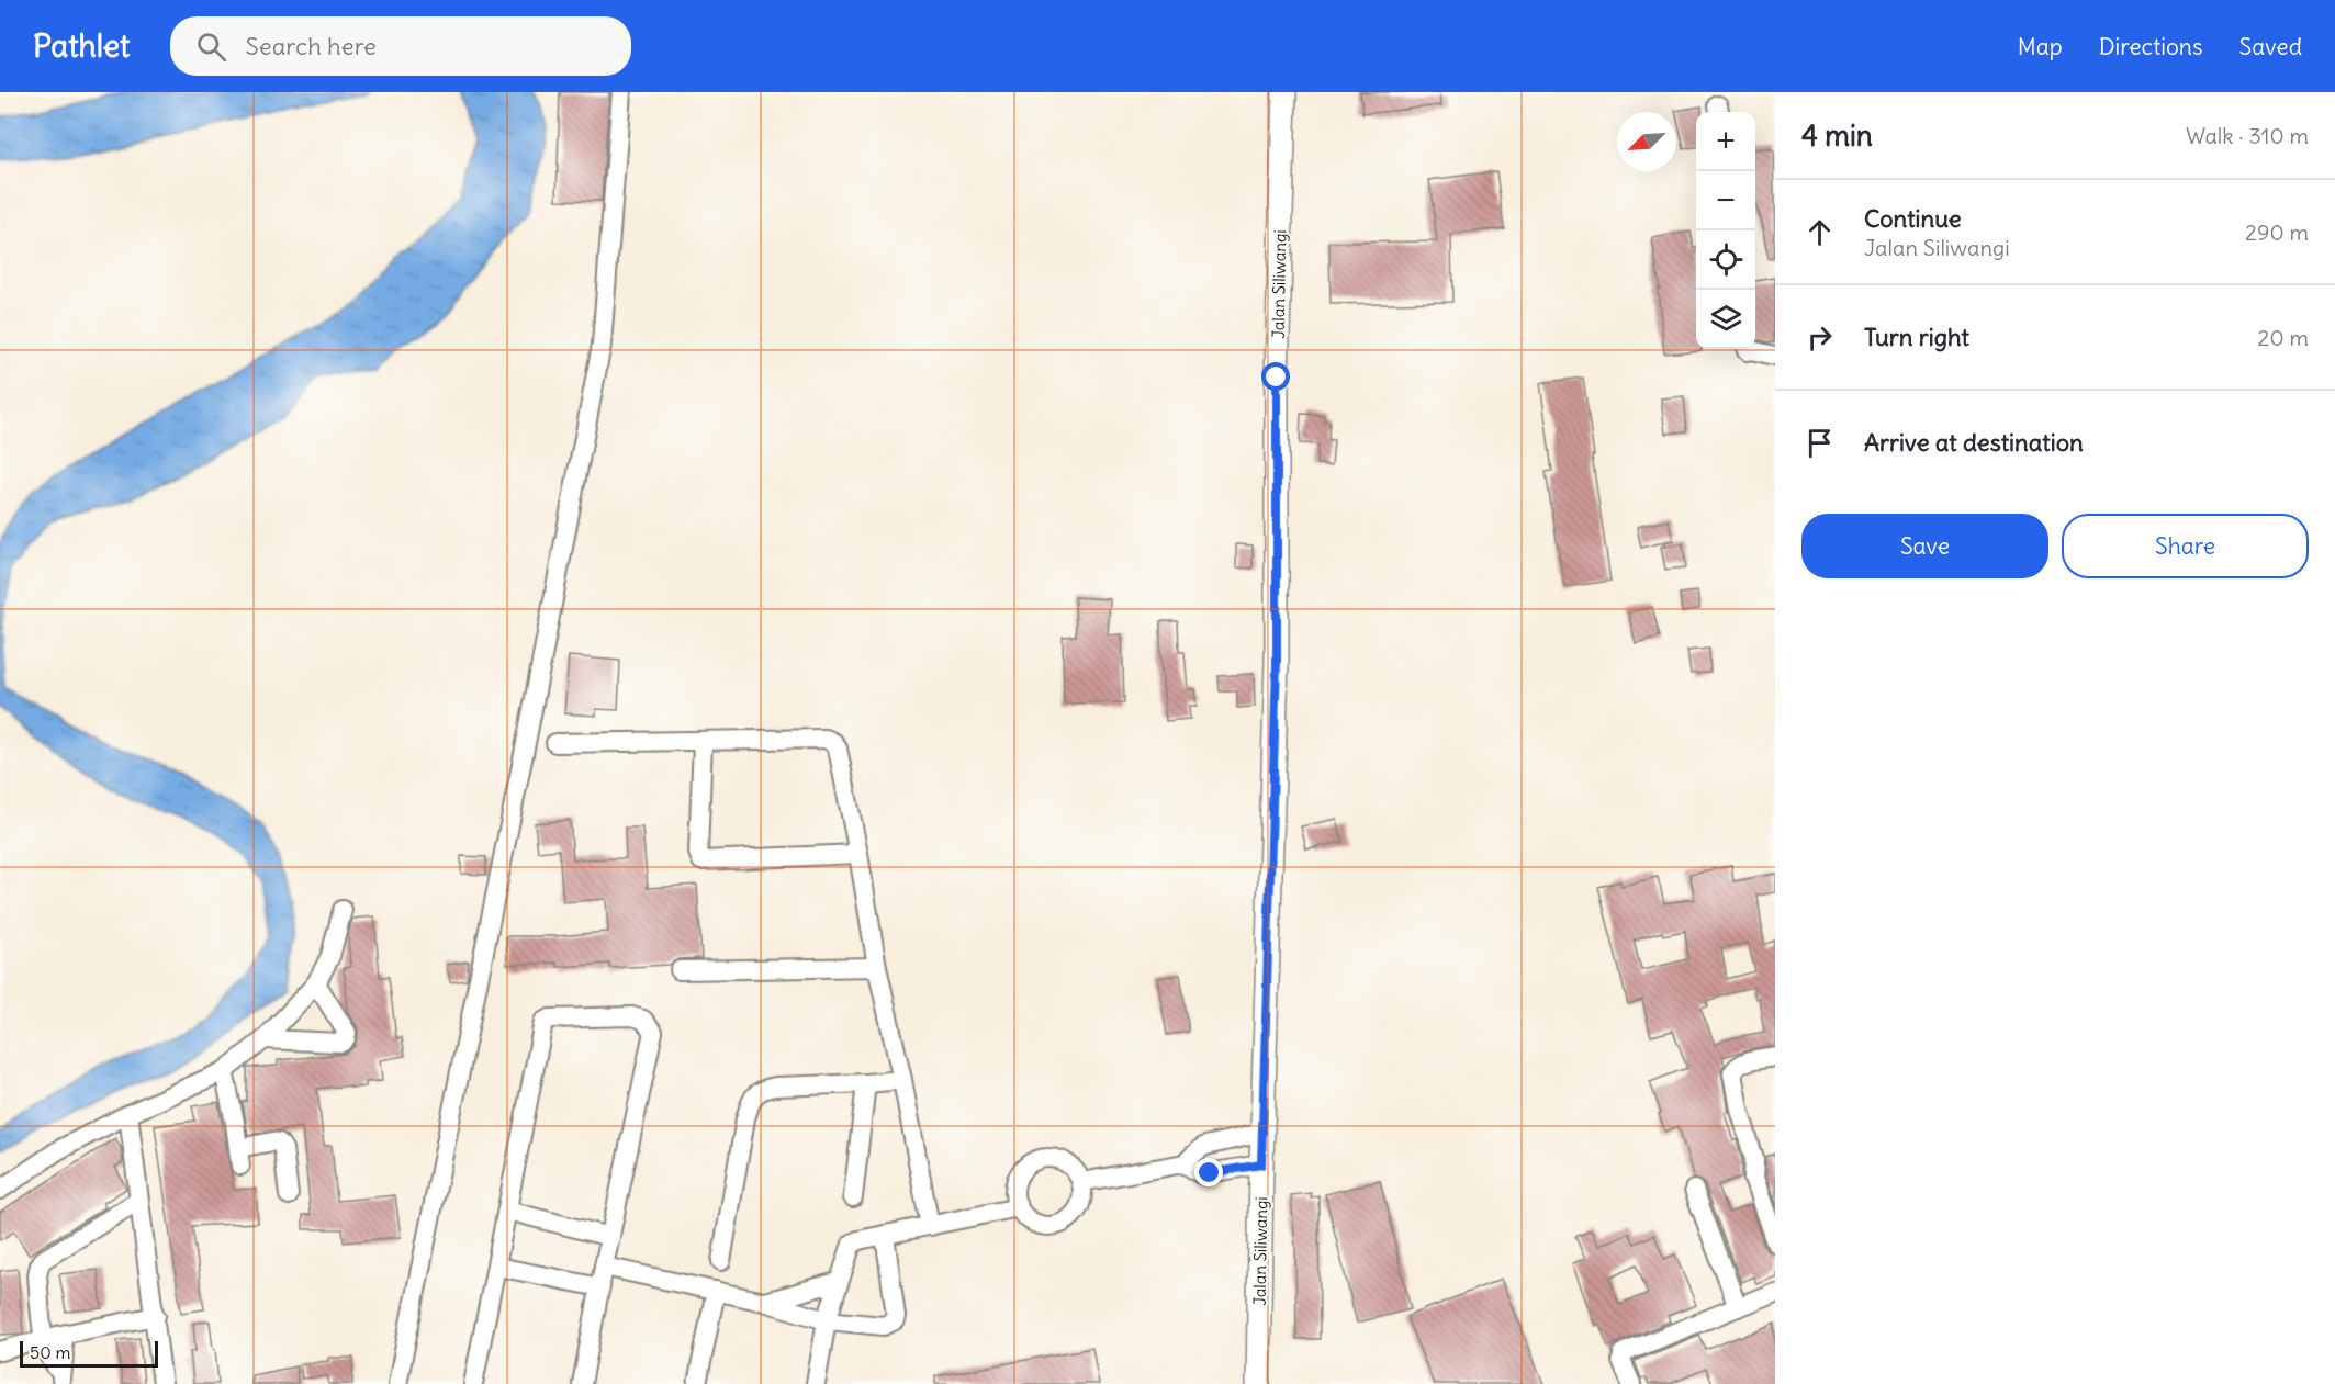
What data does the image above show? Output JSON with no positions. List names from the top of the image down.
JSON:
{
  "streets": {
    "main road": ["Jalan Siliwangi"]
  },
  "scale_bar": "50 m",
  "north": "bottom left",
  "page": {
    "header": "Pathlet",
    "search": "Search here",
    "nav": ["Map", "Directions", "Saved"],
    "heading": ["4 min", "Walk · 310 m"],
    "map_buttons": ["+", "−"],
    "list": [
      ["Continue", "Jalan Siliwangi", "290 m"],
      ["Turn right", "20 m"],
      "Arrive at destination"
    ],
    "buttons": ["Save", "Share"],
    "scale": "50 m"
  }
}
